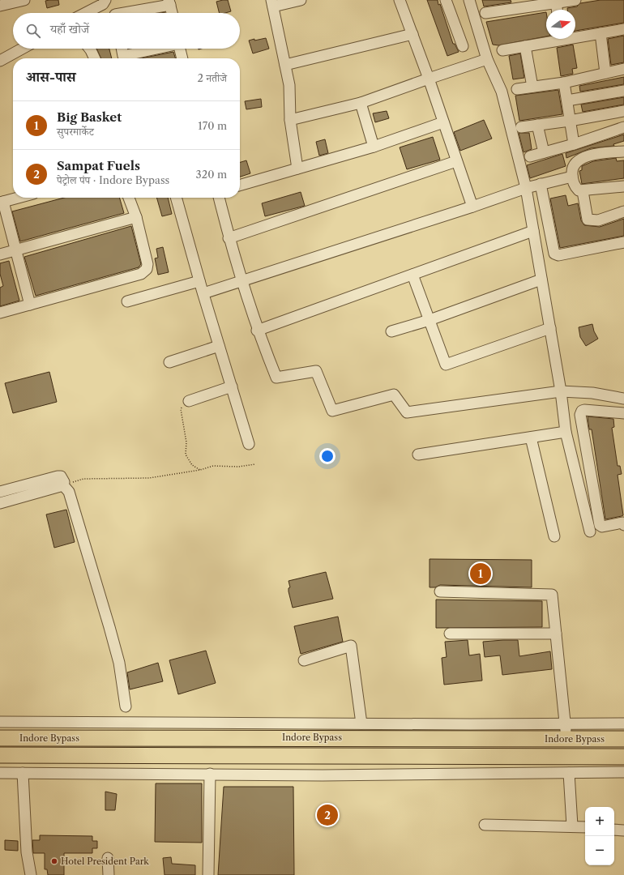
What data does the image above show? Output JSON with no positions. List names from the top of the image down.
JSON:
{
  "streets": {
    "highway": ["Indore Bypass"]
  },
  "places": ["Hotel President Park"],
  "north": "right",
  "page": {
    "search": "यहाँ खोजें",
    "heading": ["आस-पास", "2 नतीजे"],
    "list": [
      {
        "mark": "1",
        "name": "Big Basket",
        "note": "सुपरमार्केट",
        "value": "170 m"
      },
      {
        "mark": "2",
        "name": "Sampat Fuels",
        "note": "पेट्रोल पंप · Indore Bypass",
        "value": "320 m"
      }
    ],
    "pins": ["1", "2"],
    "map_buttons": ["+", "−"]
  }
}
